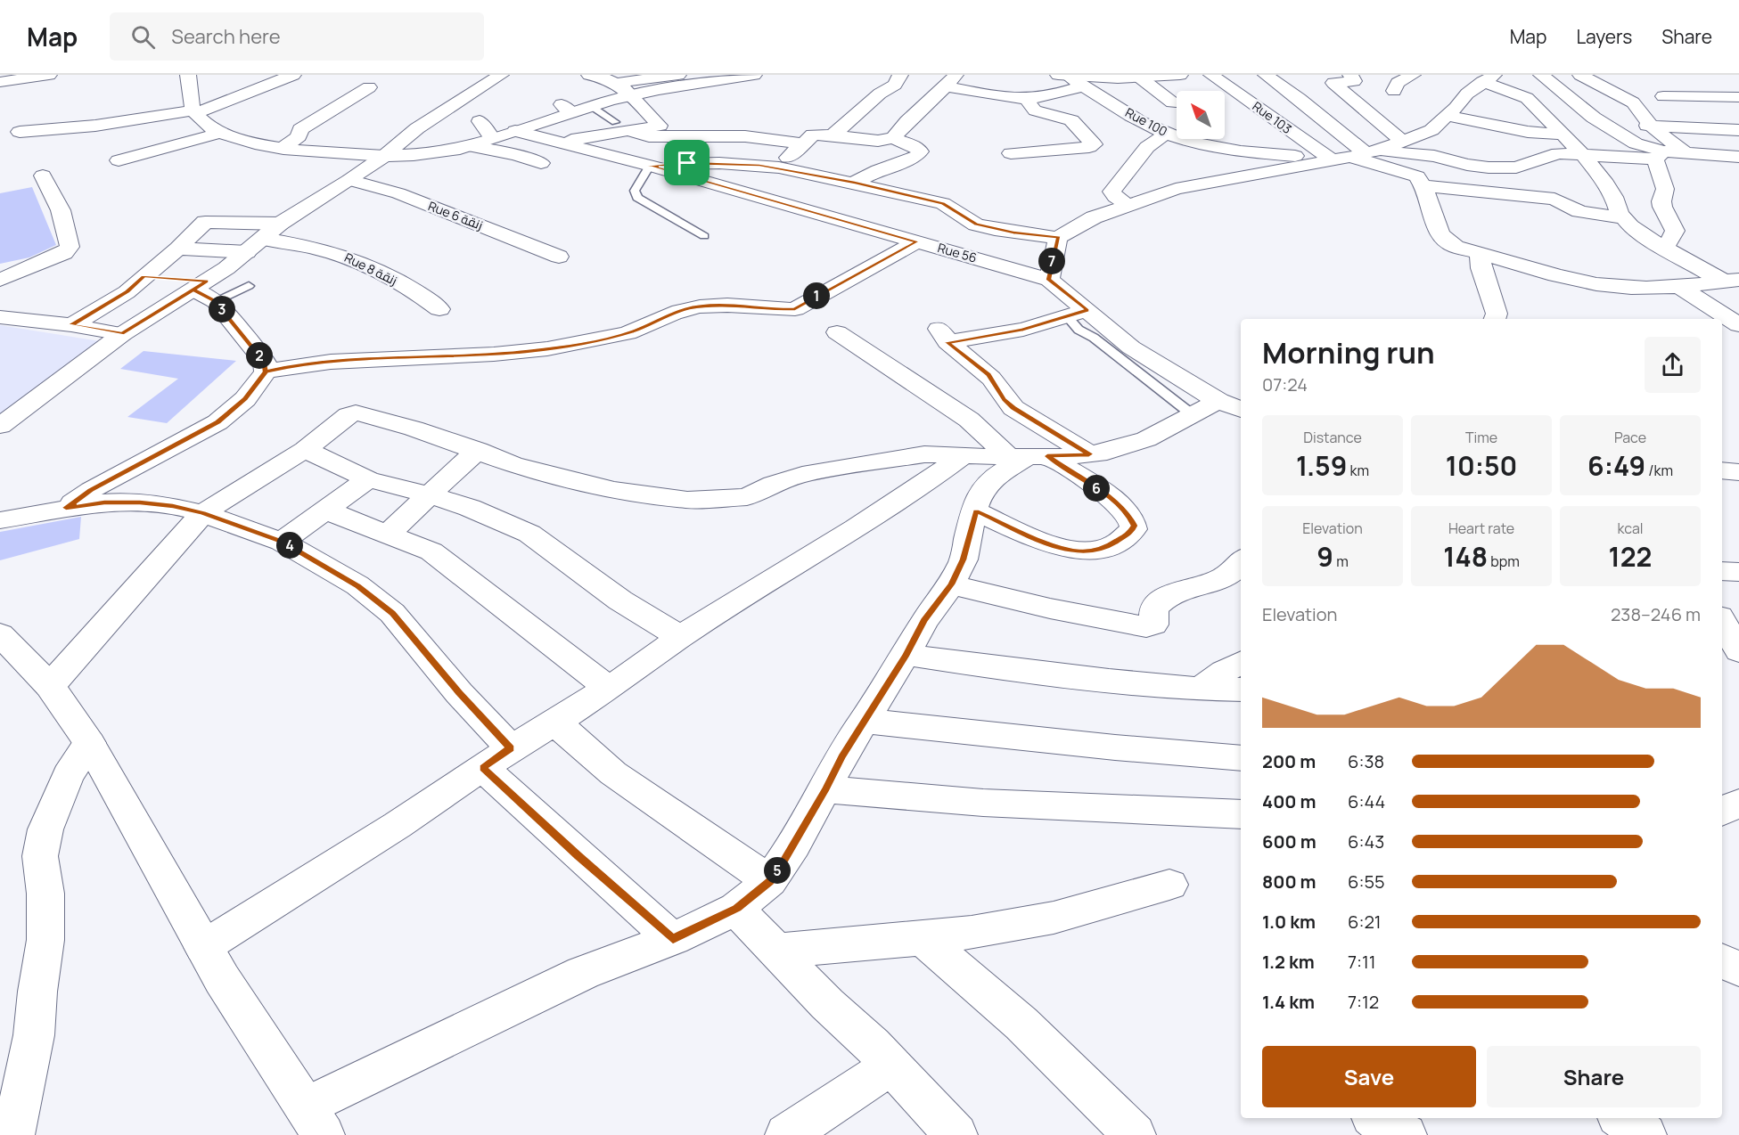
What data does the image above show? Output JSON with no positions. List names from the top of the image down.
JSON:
{
  "streets": {
    "street": [
      "Rue 103",
      "Rue 100",
      "Rue 6 زنقة",
      "Rue 56",
      "Rue 8 زنقة"
    ]
  },
  "crossings": [
    ["Rue 103", "Rue 100"]
  ],
  "north": "top left",
  "page": {
    "header": "Map",
    "search": "Search here",
    "nav": ["Map", "Layers", "Share"],
    "pins": [
      "7",
      "1",
      "3",
      "2",
      "6",
      "4",
      "5"
    ],
    "heading": ["Morning run", "07:24"],
    "stats": [
      ["Distance", "1.59 km"],
      ["Time", "10:50"],
      ["Pace", "6:49 /km"],
      ["Elevation", "9 m"],
      ["Heart rate", "148 bpm"],
      ["kcal", "122"]
    ],
    "chart": ["Elevation", "238–246 m"],
    "list": [
      {
        "name": "200 m",
        "note": "6:38"
      },
      {
        "name": "400 m",
        "note": "6:44"
      },
      {
        "name": "600 m",
        "note": "6:43"
      },
      {
        "name": "800 m",
        "note": "6:55"
      },
      {
        "name": "1.0 km",
        "note": "6:21"
      },
      {
        "name": "1.2 km",
        "note": "7:11"
      },
      {
        "name": "1.4 km",
        "note": "7:12"
      }
    ],
    "buttons": ["Save", "Share"]
  }
}
